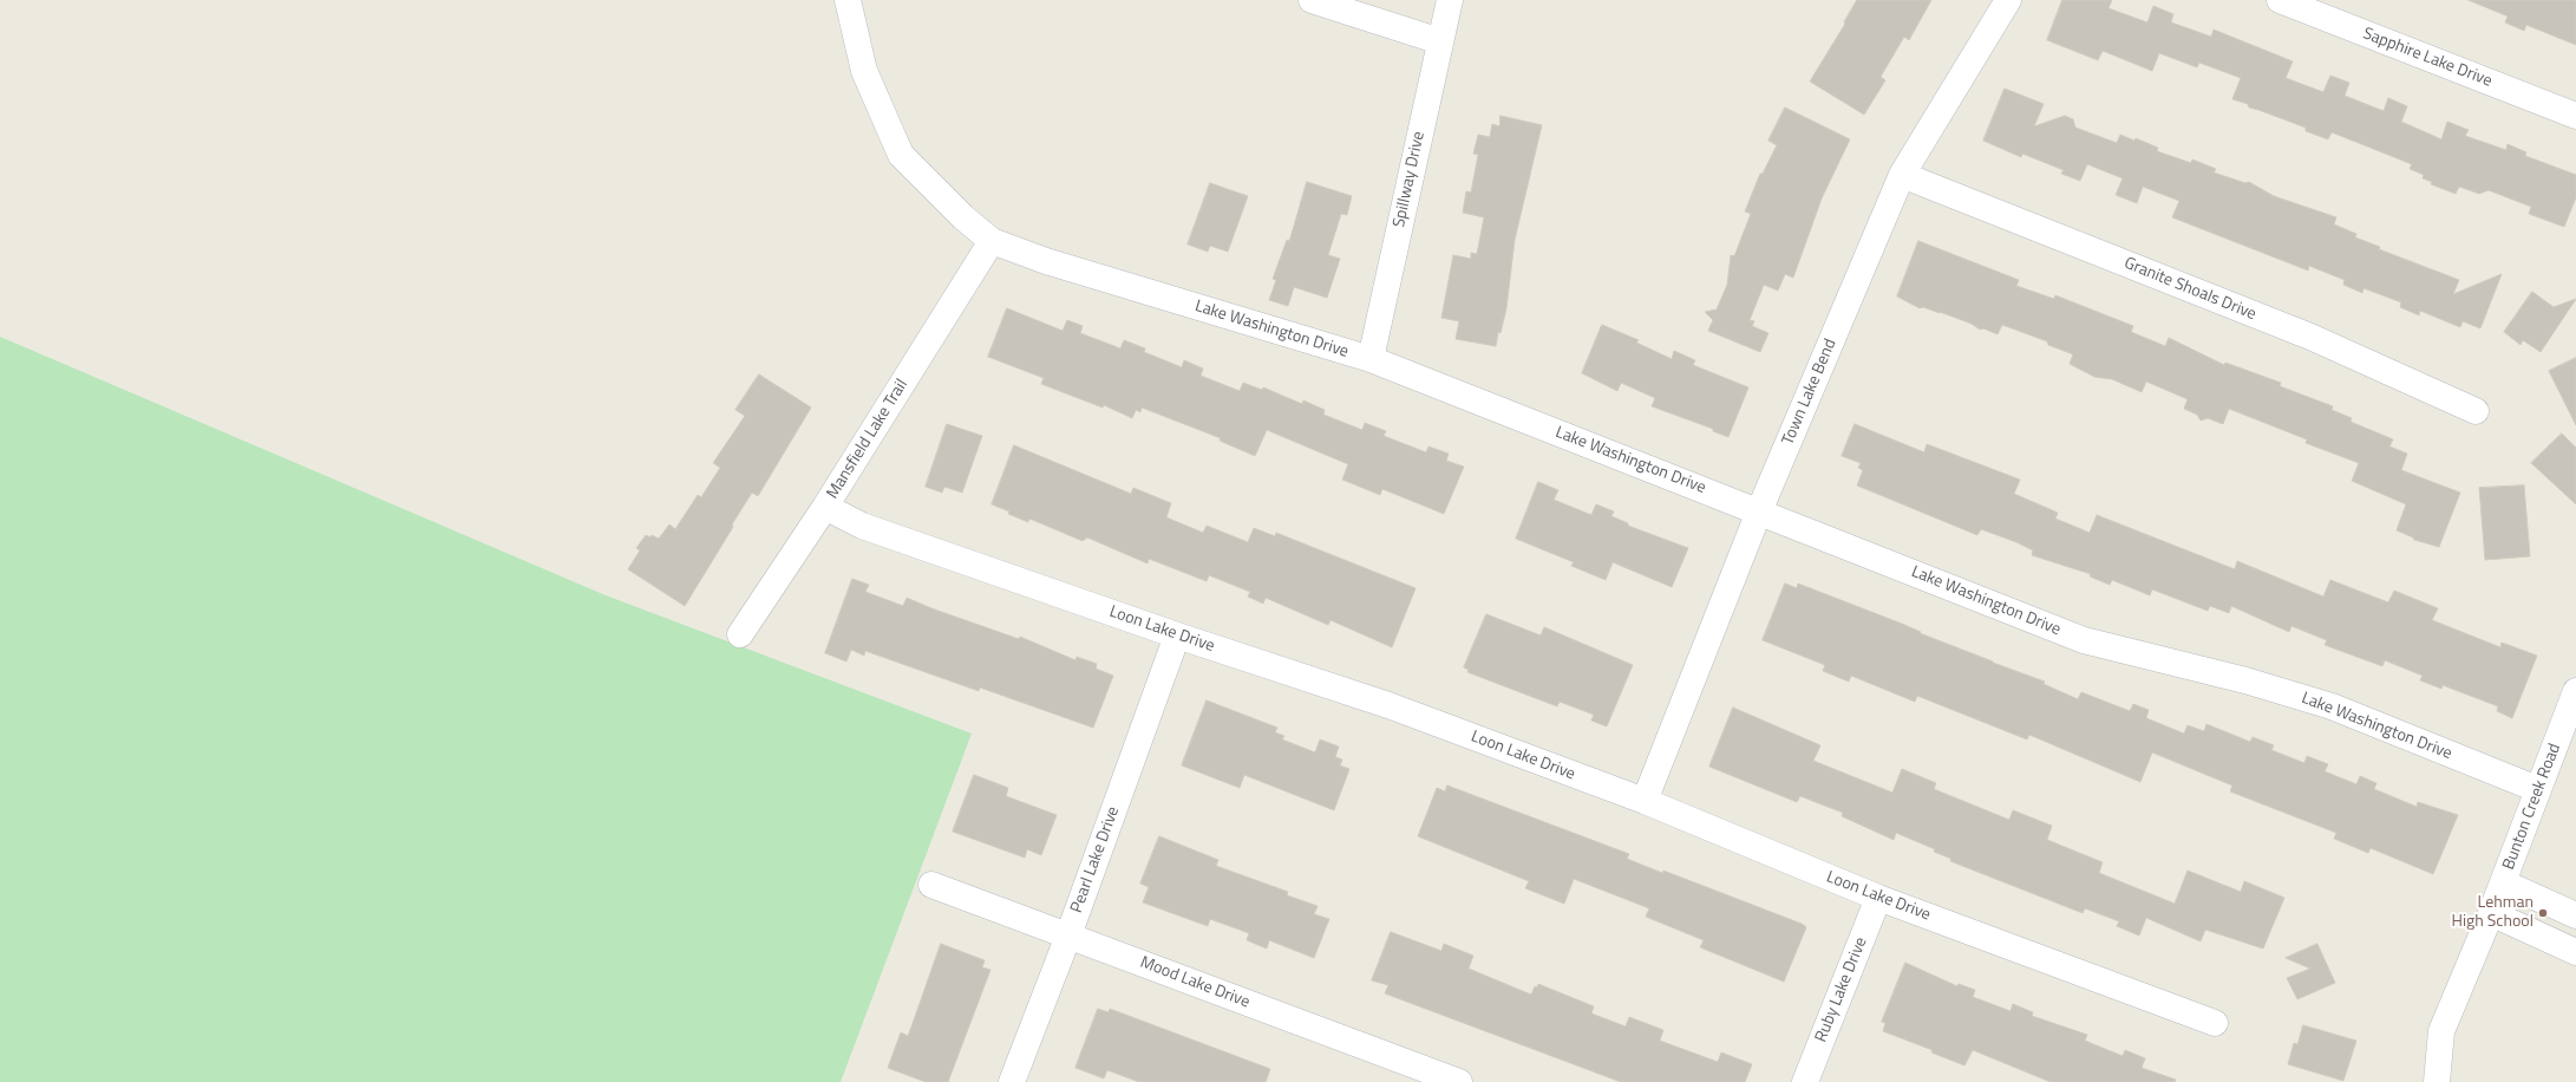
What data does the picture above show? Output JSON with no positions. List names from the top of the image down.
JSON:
{
  "streets": {
    "street": [
      "Sapphire Lake Drive",
      "Spillway Drive",
      "Granite Shoals Drive",
      "Lake Washington Drive",
      "Town Lake Bend",
      "Mansfield Lake Trail",
      "Loon Lake Drive",
      "Bunton Creek Road",
      "Pearl Lake Drive",
      "Mood Lake Drive",
      "Ruby Lake Drive"
    ]
  },
  "crossings": [
    ["Spillway Drive", "Lake Washington Drive"],
    ["Granite Shoals Drive", "Town Lake Bend"],
    ["Lake Washington Drive", "Town Lake Bend"],
    ["Lake Washington Drive", "Mansfield Lake Trail"],
    ["Lake Washington Drive", "Bunton Creek Road"],
    ["Town Lake Bend", "Loon Lake Drive"],
    ["Mansfield Lake Trail", "Loon Lake Drive"],
    ["Loon Lake Drive", "Pearl Lake Drive"],
    ["Loon Lake Drive", "Ruby Lake Drive"],
    ["Pearl Lake Drive", "Mood Lake Drive"]
  ],
  "places": ["Lehman High School"]
}
